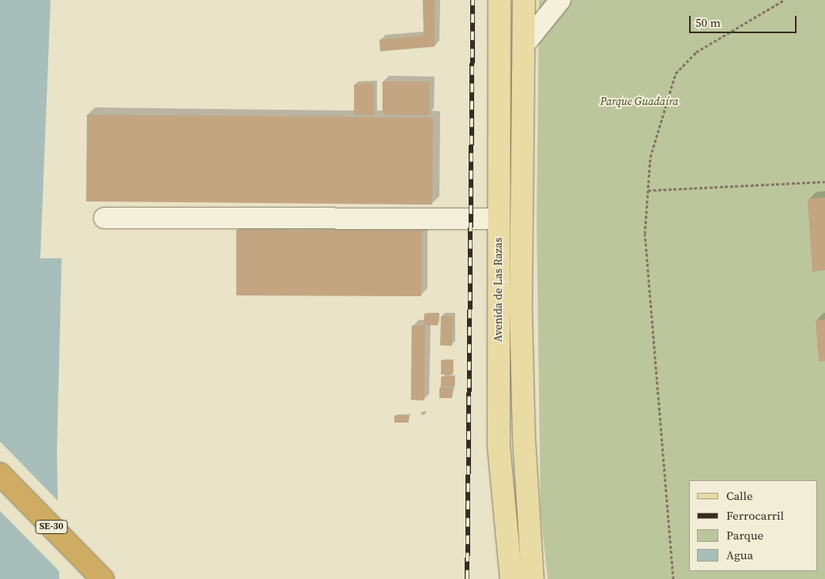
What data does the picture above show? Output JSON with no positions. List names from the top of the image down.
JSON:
{
  "streets": {
    "highway": ["SE-30"],
    "main road": ["Avenida de Las Razas"]
  },
  "parks": ["Parque Guadaíra"],
  "legend": [
    "Calle",
    "Ferrocarril",
    "Parque",
    "Agua"
  ],
  "scale_bar": "50 m"
}
